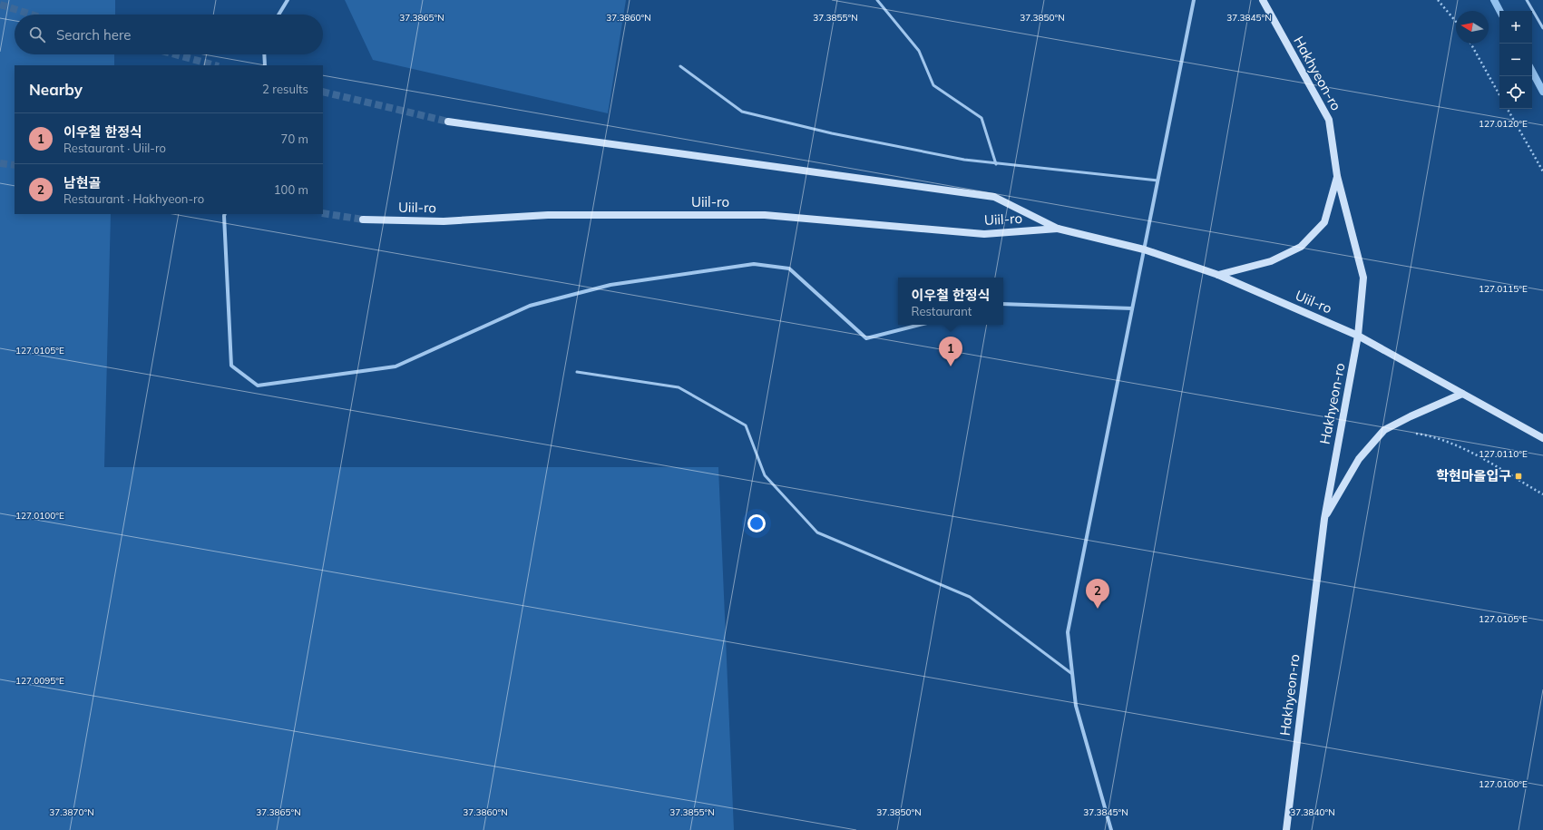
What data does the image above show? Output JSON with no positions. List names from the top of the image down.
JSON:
{
  "streets": {
    "main road": ["Hakhyeon-ro", "Uiil-ro"]
  },
  "crossings": [
    ["Hakhyeon-ro", "Uiil-ro"]
  ],
  "places": {
    "transit": ["학현마을입구"]
  },
  "north": "left",
  "page": {
    "map_buttons": ["+", "−"],
    "search": "Search here",
    "heading": ["Nearby", "2 results"],
    "list": [
      {
        "mark": "1",
        "name": "이우철 한정식",
        "note": "Restaurant · Uiil-ro",
        "value": "70 m"
      },
      {
        "mark": "2",
        "name": "남현골",
        "note": "Restaurant · Hakhyeon-ro",
        "value": "100 m"
      }
    ],
    "popup": ["이우철 한정식", "Restaurant"],
    "pins": ["1", "2"]
  },
  "coordinates": [
    "37.3865°N",
    "37.3860°N",
    "37.3855°N",
    "37.3850°N",
    "37.3845°N",
    "127.0120°E",
    "127.0115°E",
    "127.0105°E",
    "127.0110°E",
    "127.0100°E",
    "127.0095°E",
    "37.3870°N",
    "37.3840°N"
  ]
}
